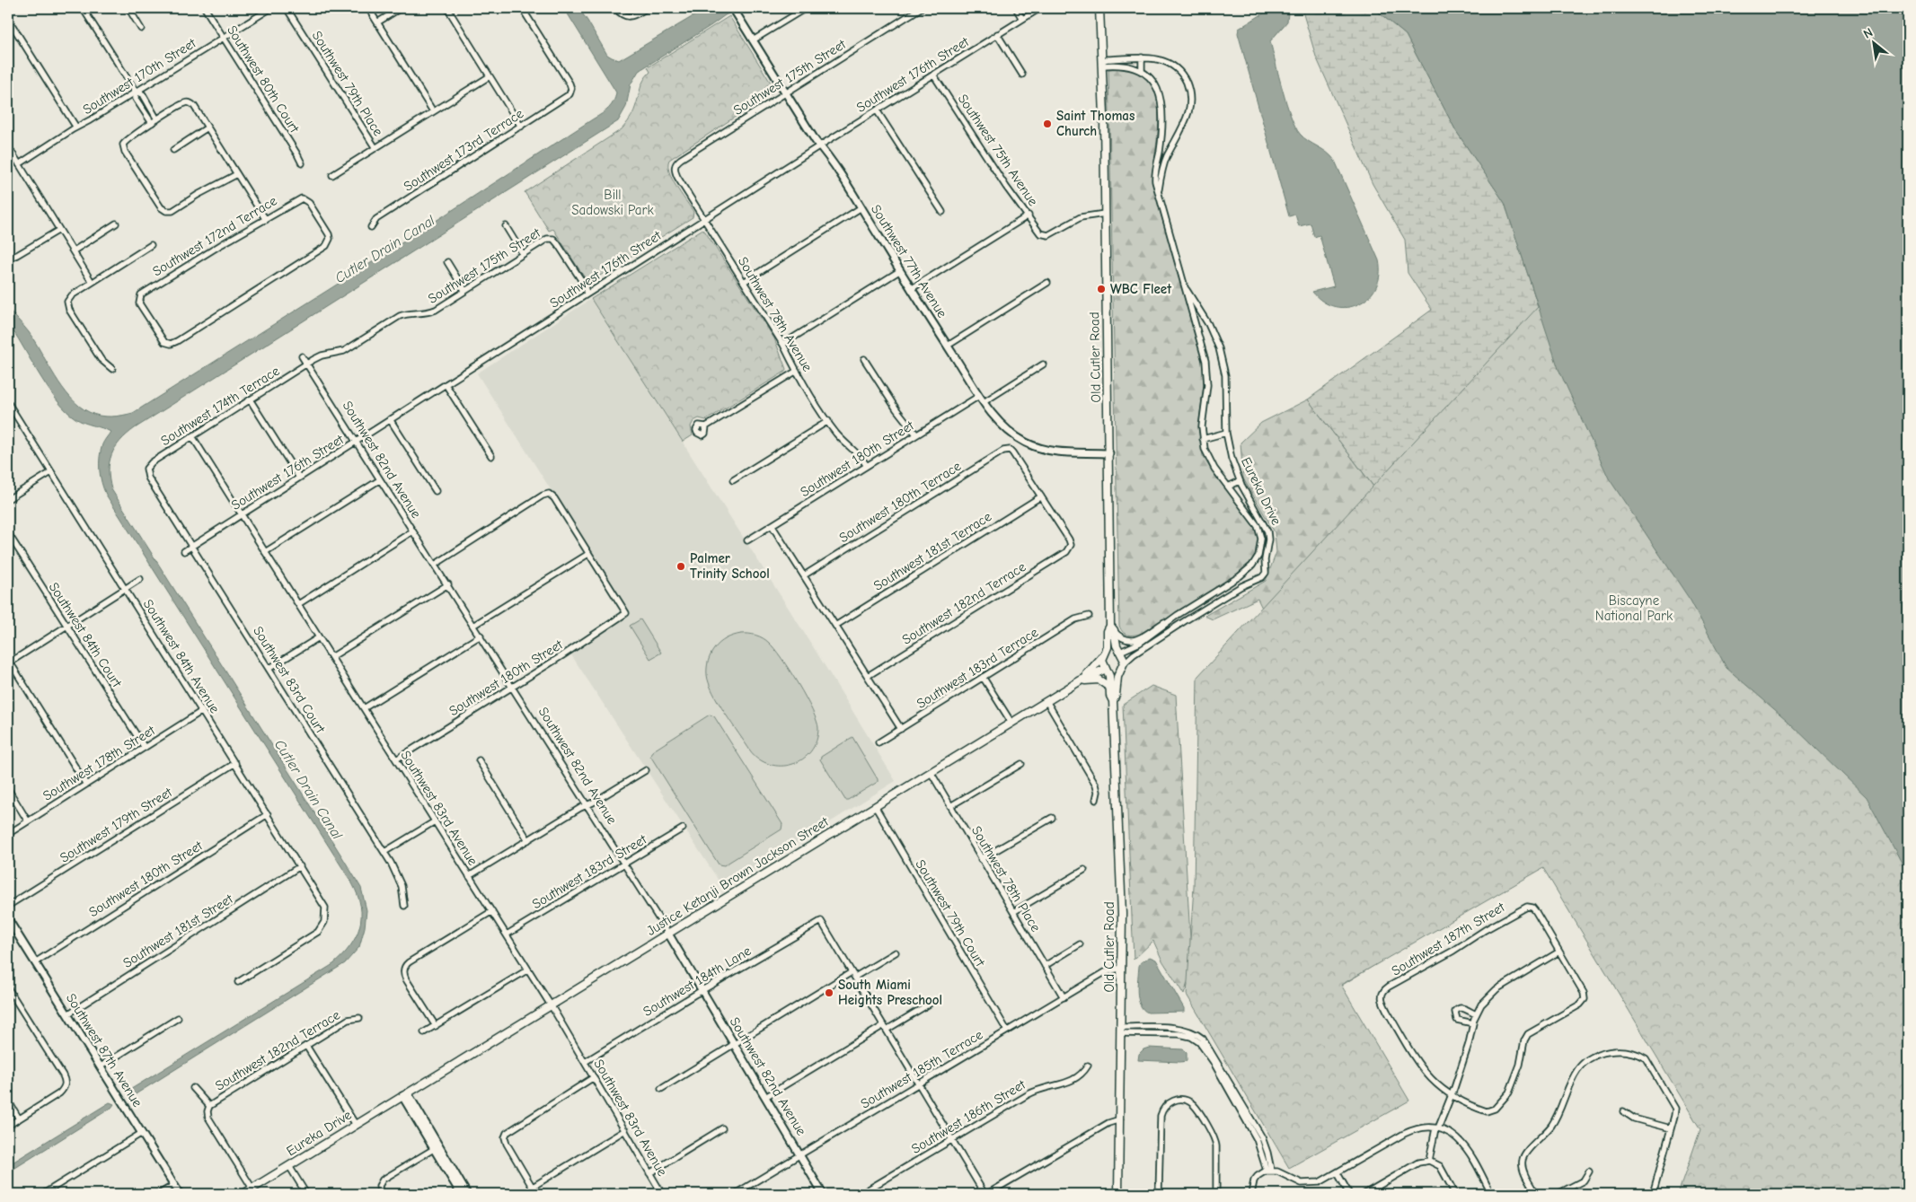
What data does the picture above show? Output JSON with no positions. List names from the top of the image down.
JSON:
{
  "streets": {
    "main road": ["Old Cutler Road", "Eureka Drive", "Justice Ketanji Brown Jackson Street"],
    "street": [
      "Southwest 176th Street",
      "Southwest 170th Street",
      "Southwest 175th Street",
      "Southwest 80th Court",
      "Southwest 79th Place",
      "Southwest 173rd Terrace",
      "Southwest 75th Avenue",
      "Southwest 172nd Terrace",
      "Southwest 77th Avenue",
      "Southwest 78th Avenue",
      "Southwest 174th Terrace",
      "Southwest 180th Street",
      "Southwest 82nd Avenue",
      "Southwest 180th Terrace",
      "Southwest 181st Terrace",
      "Southwest 182nd Terrace",
      "Southwest 84th Court",
      "Southwest 84th Avenue",
      "Southwest 183rd Terrace",
      "Southwest 83rd Court",
      "Southwest 178th Street",
      "Southwest 83rd Avenue",
      "Southwest 179th Street",
      "Southwest 183rd Street",
      "Southwest 78th Place",
      "Southwest 79th Court",
      "Southwest 181st Street",
      "Southwest 187th Street",
      "Southwest 184th Lane",
      "Southwest 87th Avenue",
      "Southwest 185th Terrace",
      "Southwest 186th Street"
    ]
  },
  "crossings": [
    ["Southwest 176th Street", "Southwest 175th Street"],
    ["Southwest 176th Street", "Southwest 75th Avenue"],
    ["Southwest 176th Street", "Southwest 77th Avenue"],
    ["Southwest 176th Street", "Southwest 78th Avenue"],
    ["Southwest 176th Street", "Southwest 82nd Avenue"],
    ["Southwest 176th Street", "Southwest 83rd Court"],
    ["Southwest 176th Street", "Southwest 83rd Avenue"],
    ["Southwest 170th Street", "Southwest 80th Court"],
    ["Southwest 175th Street", "Southwest 77th Avenue"],
    ["Southwest 175th Street", "Southwest 78th Avenue"],
    ["Southwest 175th Street", "Southwest 174th Terrace"],
    ["Southwest 175th Street", "Southwest 82nd Avenue"],
    ["Southwest 75th Avenue", "Old Cutler Road"],
    ["Southwest 77th Avenue", "Old Cutler Road"],
    ["Southwest 77th Avenue", "Southwest 180th Street"],
    ["Southwest 78th Avenue", "Southwest 180th Street"],
    ["Old Cutler Road", "Eureka Drive"],
    ["Old Cutler Road", "Justice Ketanji Brown Jackson Street"],
    ["Old Cutler Road", "Southwest 185th Terrace"],
    ["Southwest 174th Terrace", "Southwest 82nd Avenue"],
    ["Southwest 174th Terrace", "Southwest 83rd Court"],
    ["Southwest 174th Terrace", "Southwest 83rd Avenue"],
    ["Southwest 180th Street", "Southwest 82nd Avenue"],
    ["Southwest 180th Street", "Southwest 84th Avenue"],
    ["Southwest 180th Street", "Southwest 83rd Avenue"],
    ["Southwest 180th Street", "Southwest 87th Avenue"],
    ["Southwest 82nd Avenue", "Southwest 183rd Street"],
    ["Southwest 82nd Avenue", "Justice Ketanji Brown Jackson Street"],
    ["Southwest 82nd Avenue", "Southwest 184th Lane"],
    ["Southwest 82nd Avenue", "Southwest 185th Terrace"],
    ["Eureka Drive", "Justice Ketanji Brown Jackson Street"],
    ["Southwest 180th Terrace", "Southwest 181st Terrace"],
    ["Southwest 180th Terrace", "Southwest 182nd Terrace"],
    ["Southwest 181st Terrace", "Southwest 182nd Terrace"],
    ["Southwest 84th Court", "Southwest 178th Street"],
    ["Southwest 84th Avenue", "Southwest 178th Street"],
    ["Southwest 84th Avenue", "Southwest 179th Street"],
    ["Southwest 84th Avenue", "Southwest 181st Street"],
    ["Southwest 83rd Avenue", "Southwest 183rd Street"],
    ["Southwest 83rd Avenue", "Justice Ketanji Brown Jackson Street"],
    ["Southwest 83rd Avenue", "Southwest 184th Lane"],
    ["Justice Ketanji Brown Jackson Street", "Southwest 78th Place"],
    ["Justice Ketanji Brown Jackson Street", "Southwest 79th Court"],
    ["Southwest 78th Place", "Southwest 185th Terrace"],
    ["Southwest 79th Court", "Southwest 185th Terrace"],
    ["Southwest 181st Street", "Southwest 87th Avenue"]
  ],
  "water": ["Cutler Drain Canal"],
  "parks": ["Bill Sadowski Park", "Biscayne National Park"],
  "places": [
    "Saint Thomas Church",
    "WBC Fleet",
    "Palmer Trinity School",
    "South Miami Heights Preschool"
  ],
  "north": "top left"
}
